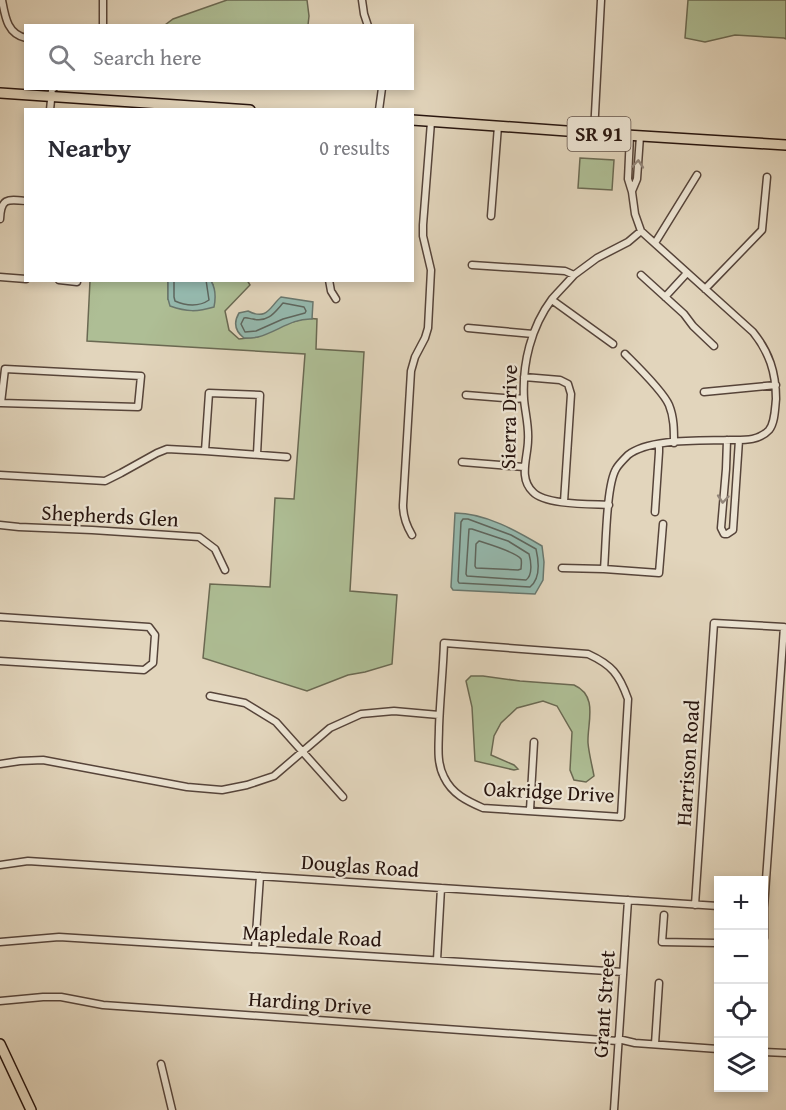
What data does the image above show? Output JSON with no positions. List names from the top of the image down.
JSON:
{
  "streets": {
    "main road": ["SR 91"],
    "street": [
      "Sierra Drive",
      "Shepherds Glen",
      "Harrison Road",
      "Oakridge Drive",
      "Douglas Road",
      "Mapledale Road",
      "Harding Drive",
      "Grant Street"
    ]
  },
  "crossings": [
    ["Harrison Road", "Douglas Road"],
    ["Douglas Road", "Grant Street"],
    ["Mapledale Road", "Grant Street"],
    ["Harding Drive", "Grant Street"]
  ],
  "page": {
    "search": "Search here",
    "heading": ["Nearby", "0 results"],
    "map_buttons": ["+", "−"]
  }
}
